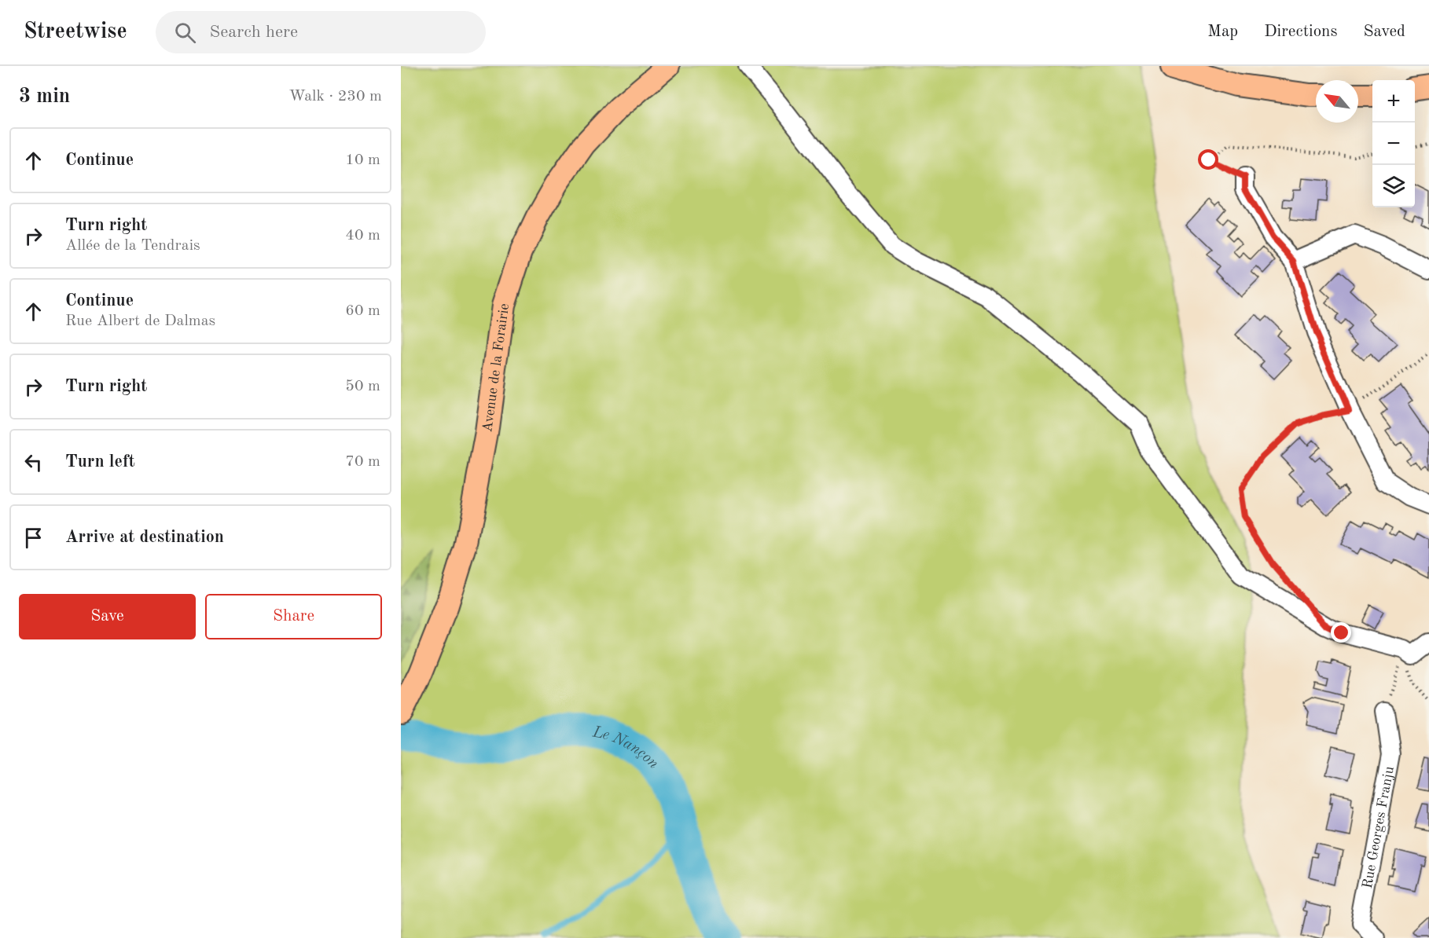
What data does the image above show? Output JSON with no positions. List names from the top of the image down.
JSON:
{
  "streets": {
    "main road": ["Avenue de la Forairie"],
    "street": ["Rue Georges Franju"]
  },
  "water": ["Le Nançon"],
  "north": "top left",
  "page": {
    "header": "Streetwise",
    "search": "Search here",
    "nav": ["Map", "Directions", "Saved"],
    "heading": ["3 min", "Walk · 230 m"],
    "map_buttons": ["+", "−"],
    "list": [
      ["Continue", "10 m"],
      ["Turn right", "Allée de la Tendrais", "40 m"],
      ["Continue", "Rue Albert de Dalmas", "60 m"],
      ["Turn right", "50 m"],
      ["Turn left", "70 m"],
      "Arrive at destination"
    ],
    "buttons": ["Save", "Share"]
  }
}
